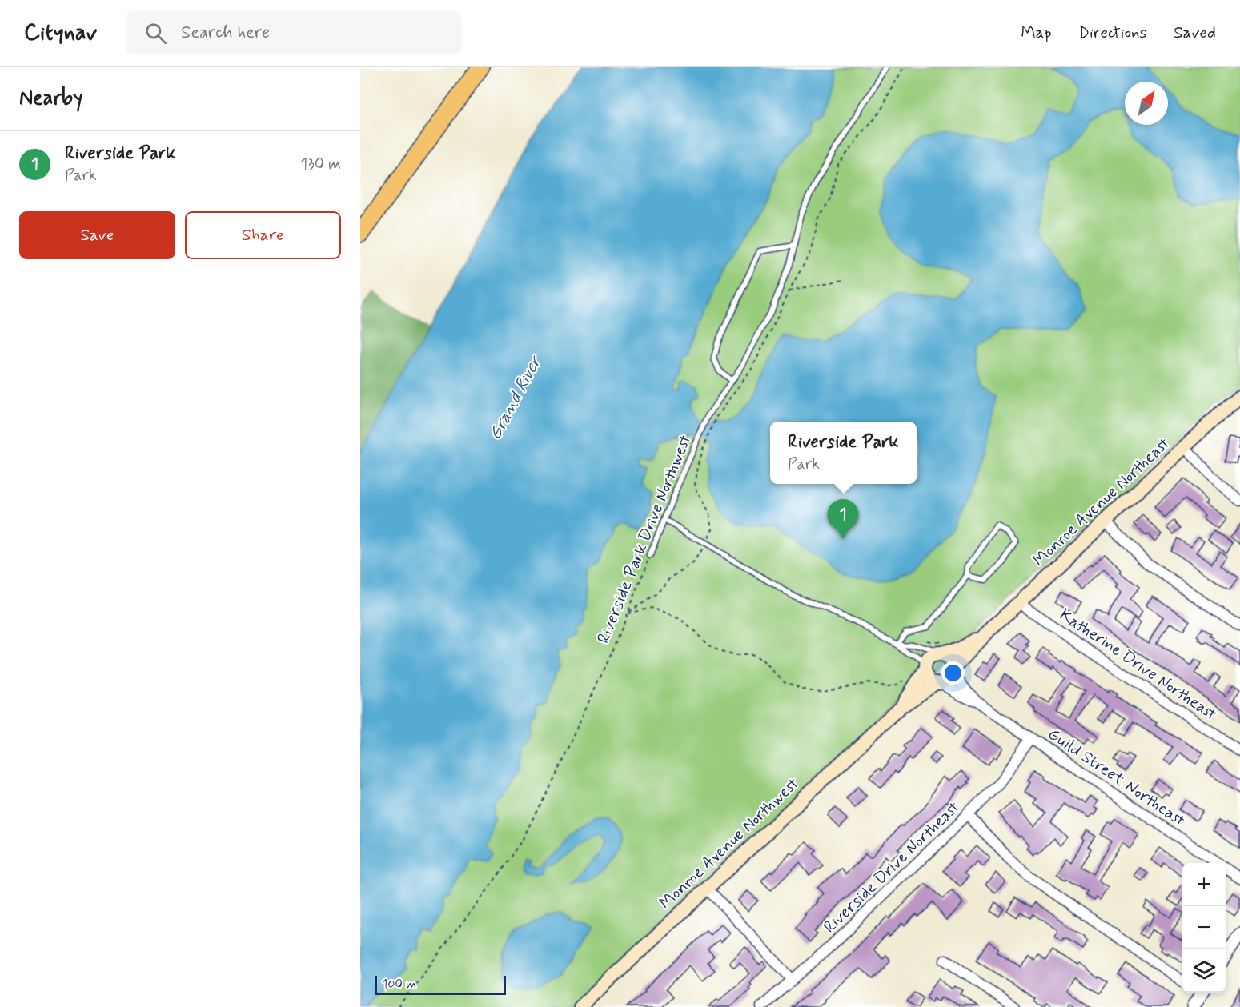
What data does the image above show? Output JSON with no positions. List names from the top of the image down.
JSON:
{
  "streets": {
    "main road": ["Monroe Avenue Northeast", "Monroe Avenue Northwest"],
    "street": ["Katherine Drive Northeast", "Guild Street Northeast", "Riverside Drive Northeast"],
    "lane": ["Riverside Park Drive Northwest"]
  },
  "crossings": [
    ["Monroe Avenue Northeast", "Katherine Drive Northeast"],
    ["Monroe Avenue Northeast", "Guild Street Northeast"],
    ["Monroe Avenue Northeast", "Monroe Avenue Northwest"],
    ["Guild Street Northeast", "Monroe Avenue Northwest"],
    ["Guild Street Northeast", "Riverside Drive Northeast"]
  ],
  "water": ["Grand River"],
  "scale_bar": "100 m",
  "north": "top right",
  "page": {
    "header": "Citynav",
    "search": "Search here",
    "nav": ["Map", "Directions", "Saved"],
    "heading": "Nearby",
    "list": [
      {
        "mark": "1",
        "name": "Riverside Park",
        "note": "Park",
        "value": "130 m"
      }
    ],
    "buttons": ["Save", "Share"],
    "popup": ["Riverside Park", "Park"],
    "pins": "1",
    "map_buttons": ["+", "−"],
    "scale": "100 m"
  }
}
